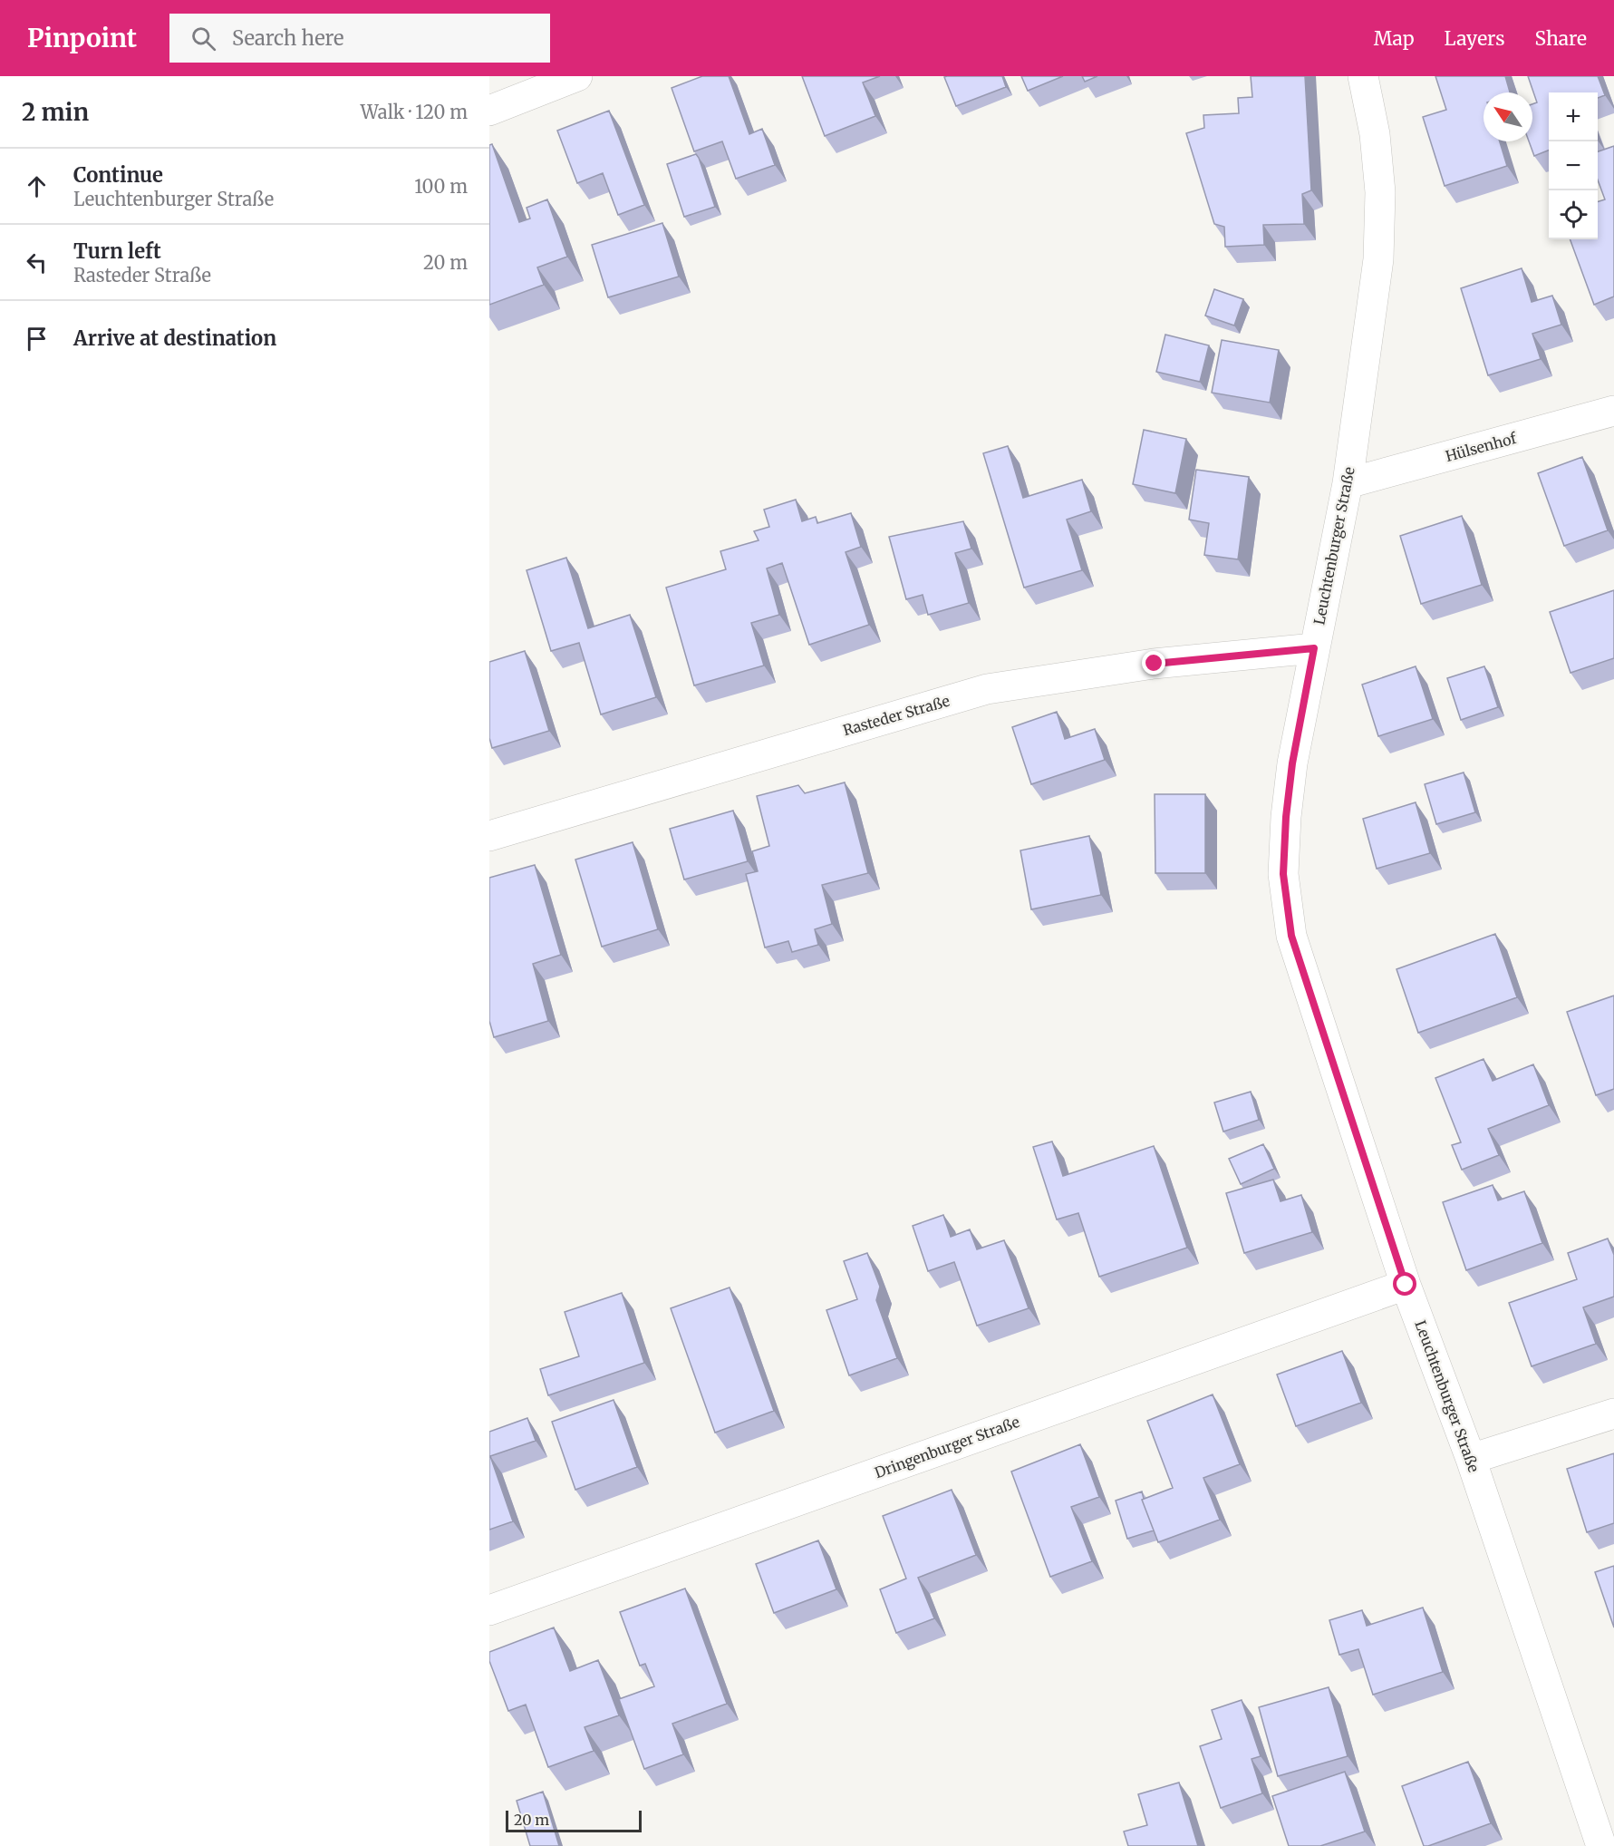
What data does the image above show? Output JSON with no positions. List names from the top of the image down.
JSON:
{
  "streets": {
    "street": [
      "Hülsenhof",
      "Leuchtenburger Straße",
      "Rasteder Straße",
      "Dringenburger Straße"
    ]
  },
  "crossings": [
    ["Hülsenhof", "Leuchtenburger Straße"],
    ["Leuchtenburger Straße", "Rasteder Straße"],
    ["Leuchtenburger Straße", "Dringenburger Straße"]
  ],
  "scale_bar": "20 m",
  "north": "top left",
  "page": {
    "header": "Pinpoint",
    "search": "Search here",
    "nav": ["Map", "Layers", "Share"],
    "heading": ["2 min", "Walk · 120 m"],
    "map_buttons": ["+", "−"],
    "list": [
      ["Continue", "Leuchtenburger Straße", "100 m"],
      ["Turn left", "Rasteder Straße", "20 m"],
      "Arrive at destination"
    ],
    "scale": "20 m"
  }
}
